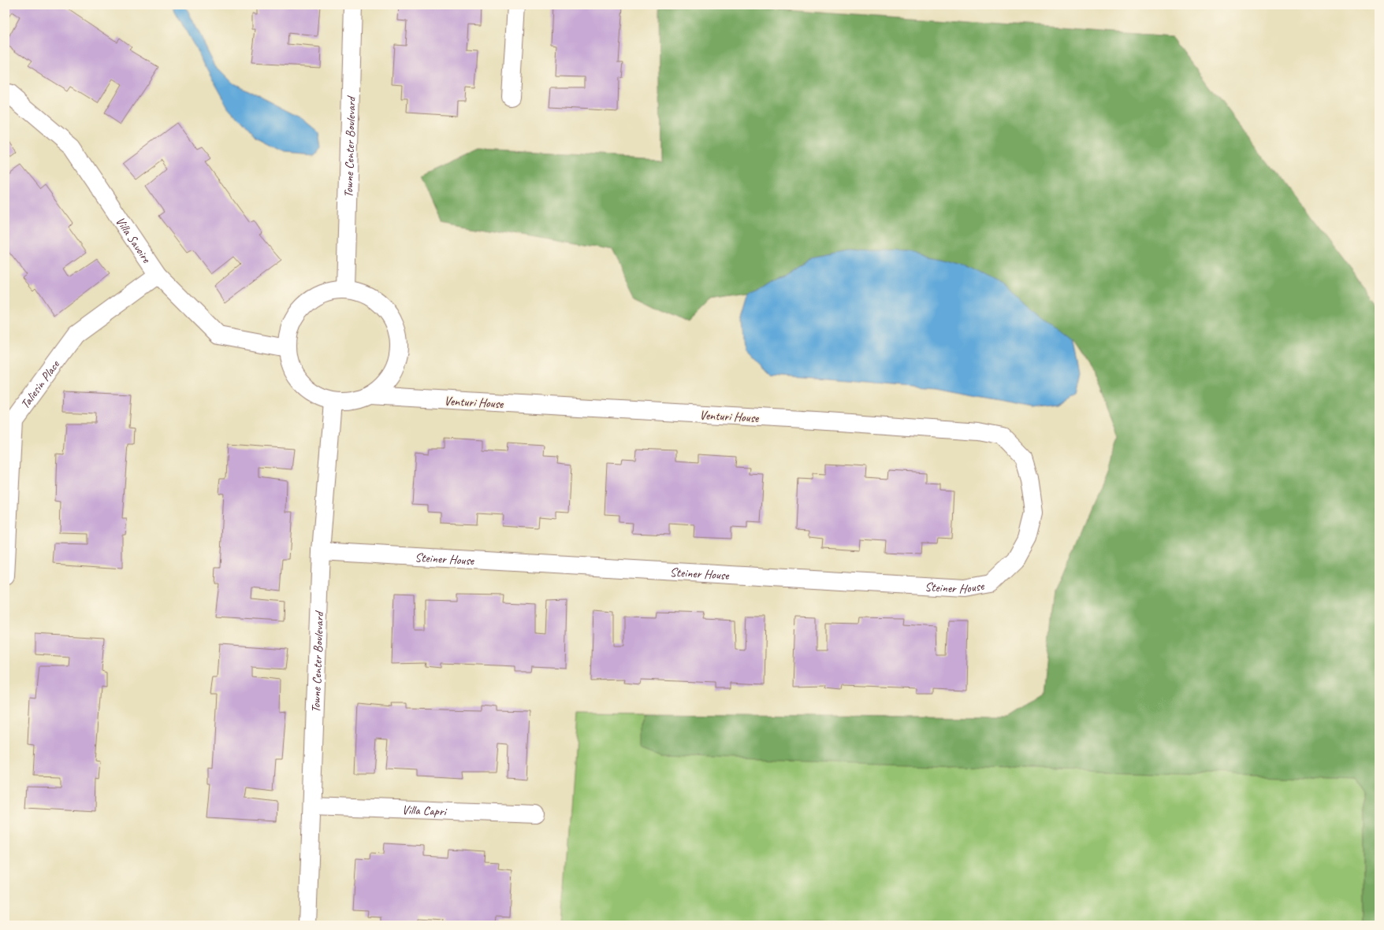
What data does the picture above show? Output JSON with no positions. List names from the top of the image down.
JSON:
{
  "streets": {
    "street": [
      "Towne Center Boulevard",
      "Villa Savoire",
      "Taliesin Place",
      "Venturi House",
      "Steiner House",
      "Villa Capri"
    ]
  },
  "crossings": [
    ["Towne Center Boulevard", "Steiner House"],
    ["Towne Center Boulevard", "Villa Capri"],
    ["Villa Savoire", "Taliesin Place"],
    ["Venturi House", "Steiner House"]
  ]
}
